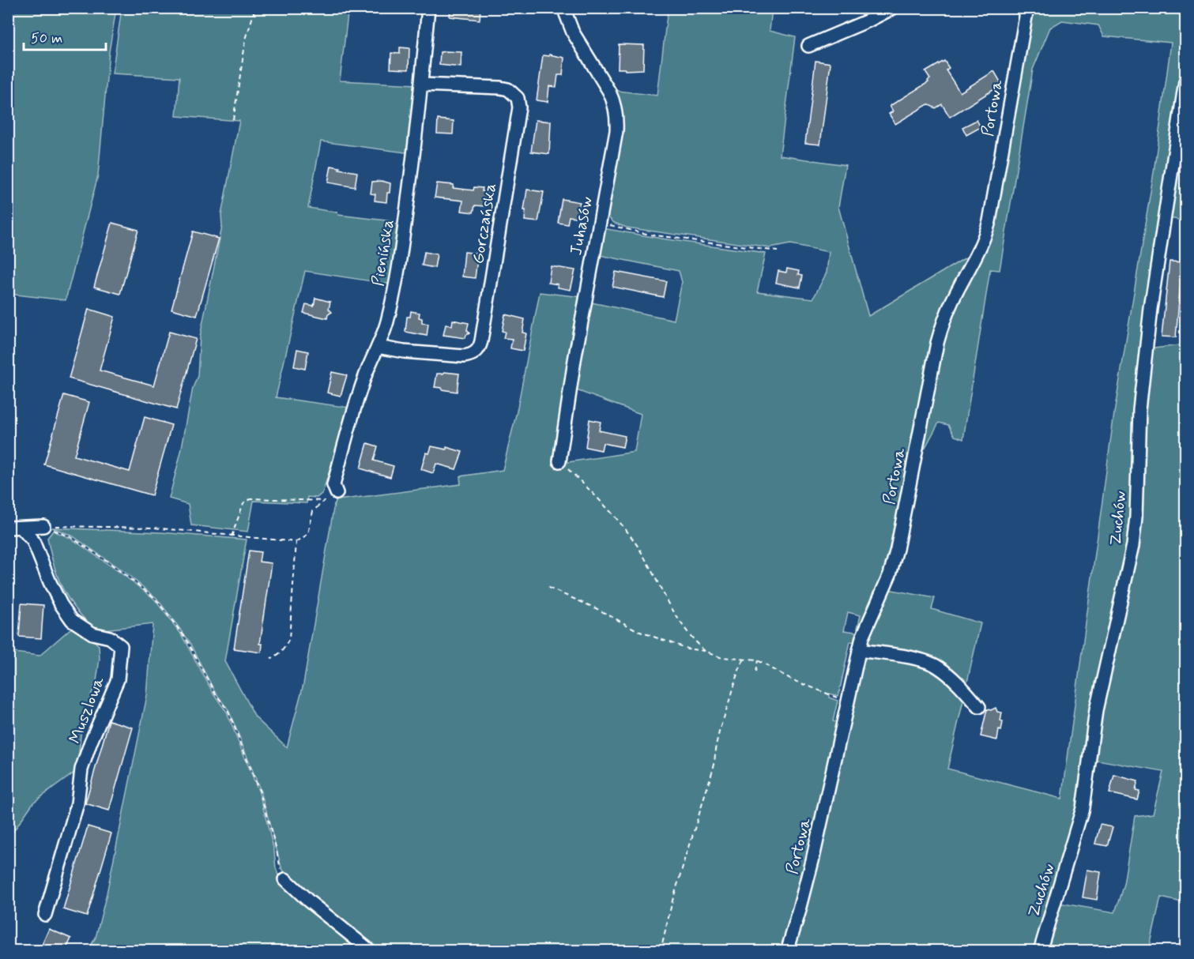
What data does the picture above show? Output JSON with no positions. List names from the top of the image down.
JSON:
{
  "streets": {
    "street": [
      "Portowa",
      "Gorczańska",
      "Juhasów",
      "Pienińska",
      "Zuchów",
      "Muszlowa"
    ]
  },
  "crossings": [
    ["Gorczańska", "Pienińska"]
  ],
  "scale_bar": "50 m"
}
